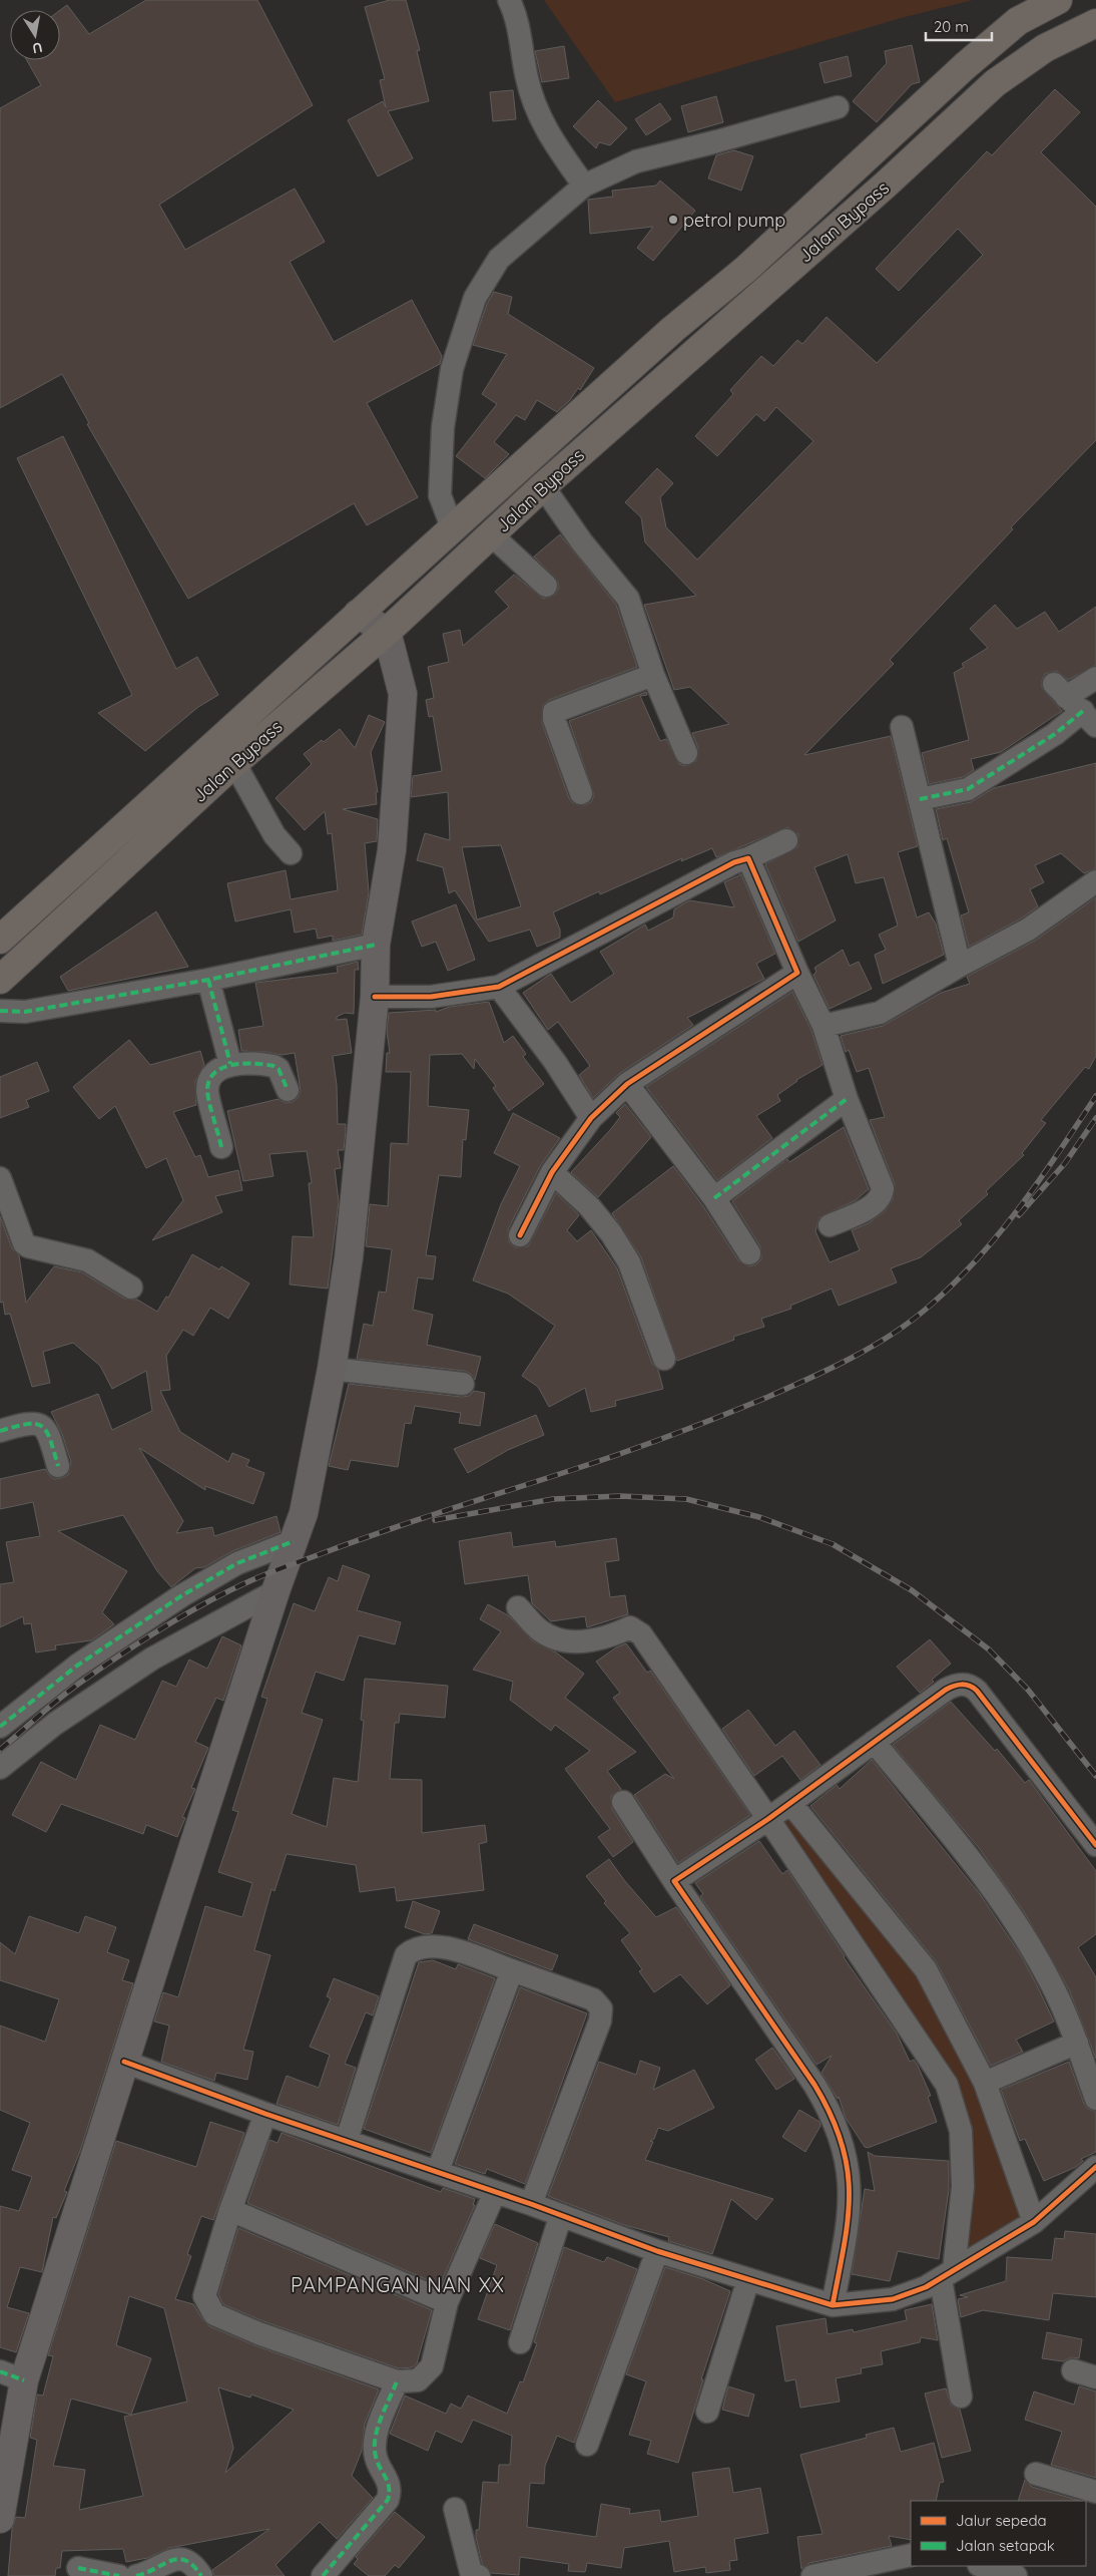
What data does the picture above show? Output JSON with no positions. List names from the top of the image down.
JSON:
{
  "streets": {
    "highway": ["Jalan Bypass"]
  },
  "districts": ["PAMPANGAN NAN XX"],
  "places": ["petrol pump"],
  "legend": ["Jalur sepeda", "Jalan setapak"],
  "scale_bar": "20 m",
  "north": "bottom"
}
